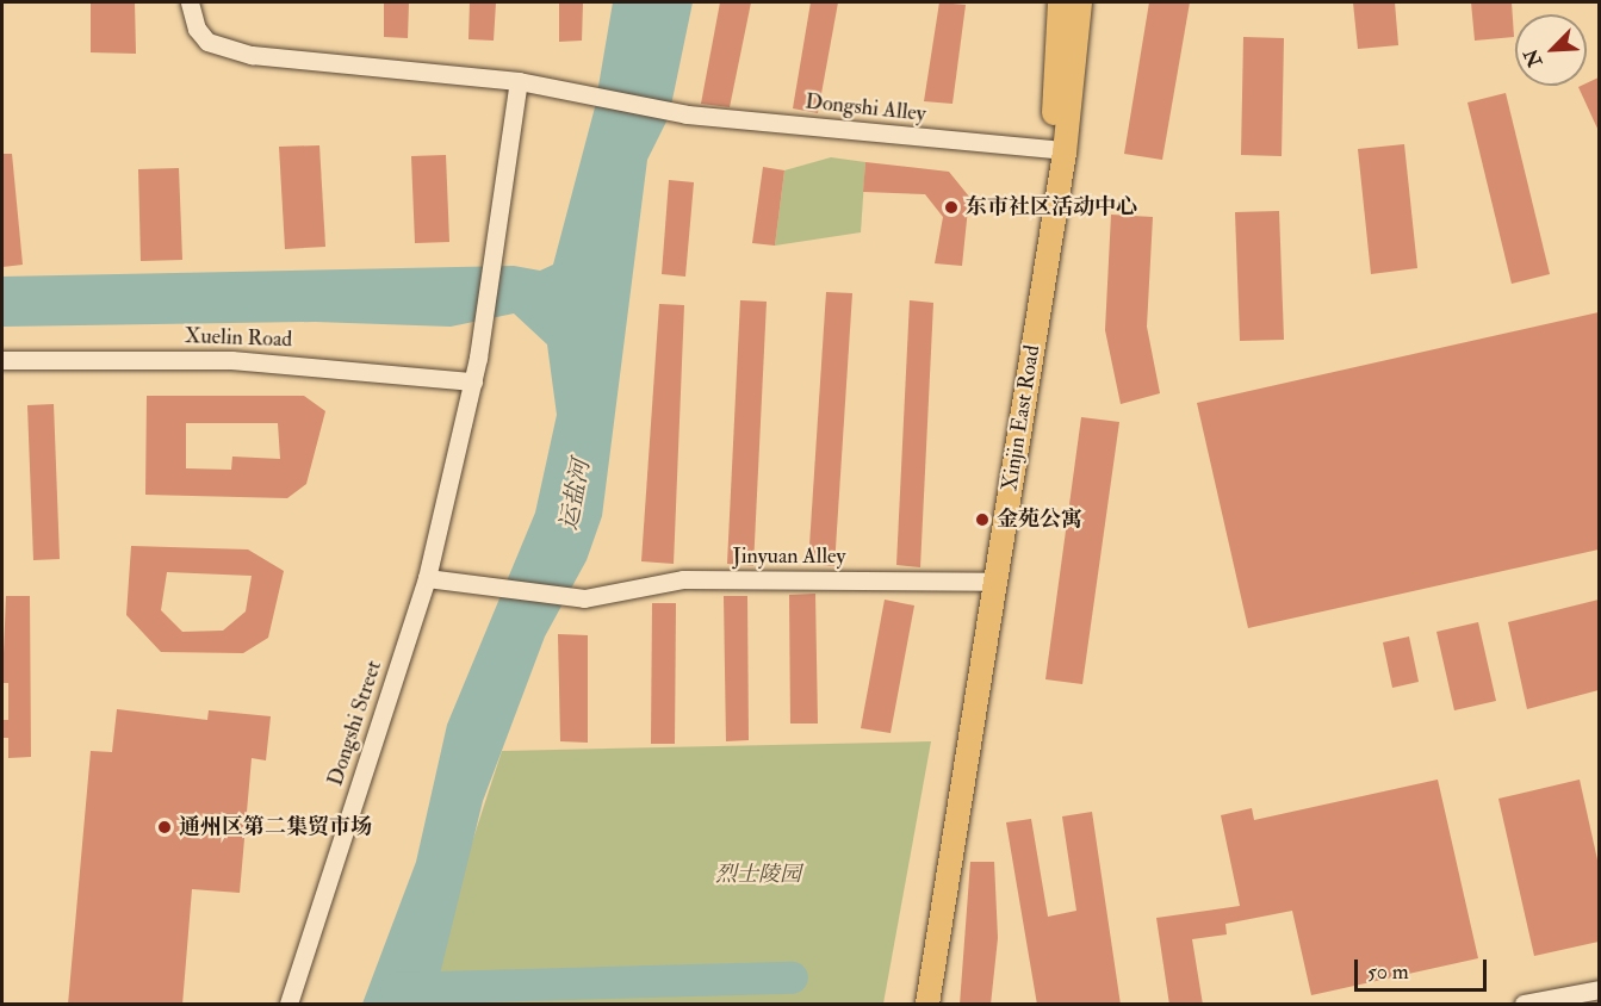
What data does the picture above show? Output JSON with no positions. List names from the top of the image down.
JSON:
{
  "streets": {
    "main road": ["Xinjin East Road"],
    "street": [
      "Dongshi Alley",
      "Xuelin Road",
      "Jinyuan Alley",
      "Dongshi Street"
    ]
  },
  "crossings": [
    ["Dongshi Alley", "Xinjin East Road"],
    ["Dongshi Alley", "Dongshi Street"],
    ["Xuelin Road", "Dongshi Street"],
    ["Xinjin East Road", "Jinyuan Alley"],
    ["Jinyuan Alley", "Dongshi Street"]
  ],
  "water": ["运盐河"],
  "parks": ["烈士陵园"],
  "places": ["东市社区活动中心", "金苑公寓", "通州区第二集贸市场"],
  "scale_bar": "50 m",
  "north": "bottom left"
}
